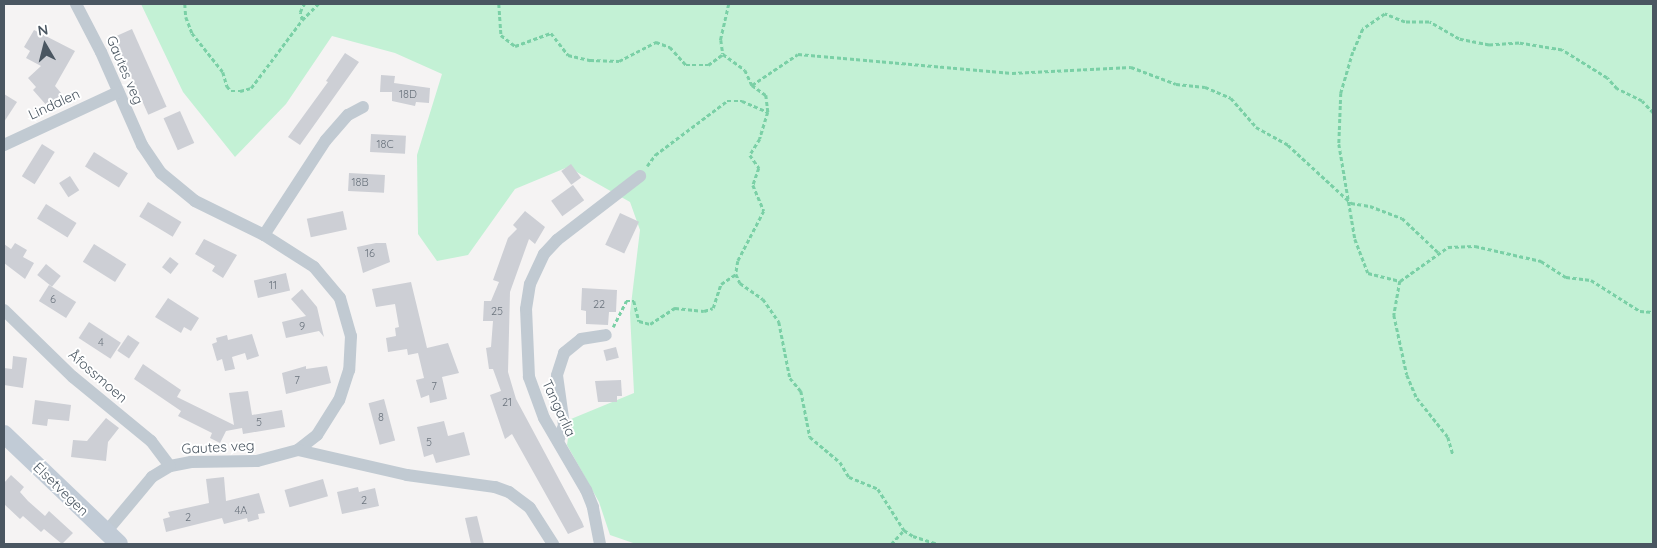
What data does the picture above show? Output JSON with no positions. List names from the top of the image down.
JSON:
{
  "streets": {
    "main road": ["Elsetvegen"],
    "street": [
      "Gautes veg",
      "Lindalen",
      "Åfossmoen",
      "Tangarlia"
    ]
  },
  "crossings": [
    ["Gautes veg", "Lindalen"],
    ["Gautes veg", "Åfossmoen"],
    ["Gautes veg", "Elsetvegen"]
  ],
  "house_numbers": [
    "18D",
    "18C",
    "18B",
    "16",
    "11",
    "6",
    "22",
    "25",
    "9",
    "4",
    "7",
    "7",
    "21",
    "8",
    "5",
    "5",
    "2",
    "4A",
    "2"
  ],
  "north": "top"
}
